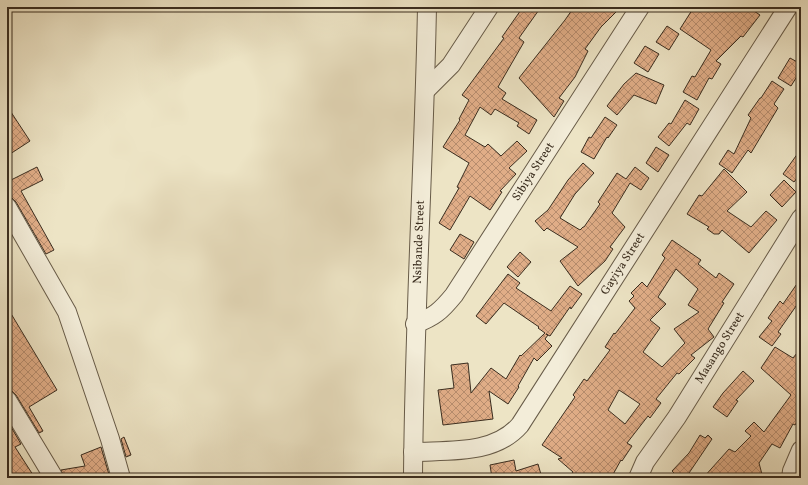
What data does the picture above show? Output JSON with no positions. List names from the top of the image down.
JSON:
{
  "streets": {
    "street": [
      "Sibiya Street",
      "Nsibande Street",
      "Gayiya Street",
      "Masango Street"
    ]
  },
  "crossings": [
    ["Sibiya Street", "Nsibande Street"],
    ["Nsibande Street", "Gayiya Street"]
  ]
}
